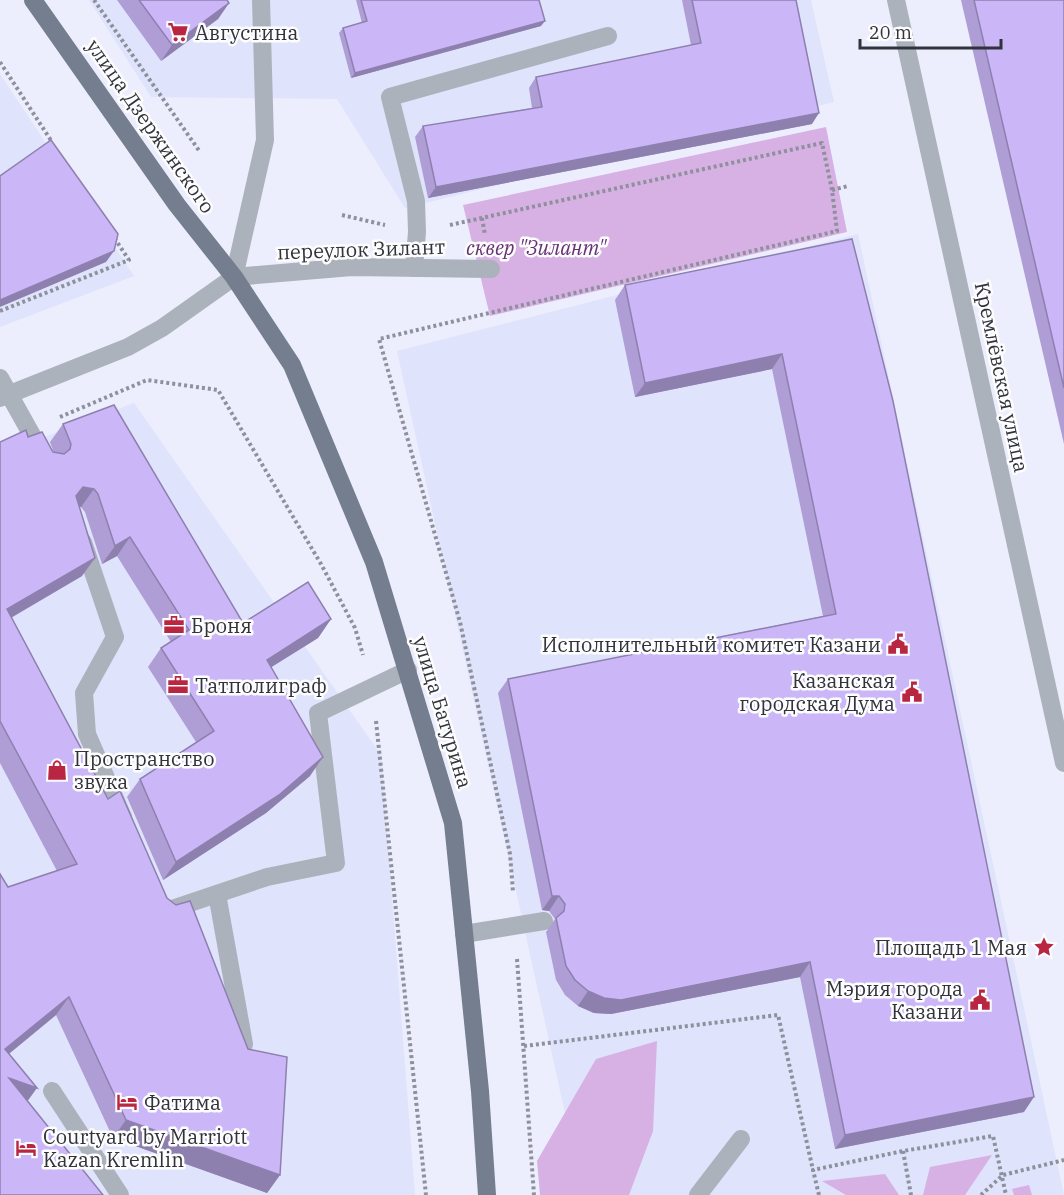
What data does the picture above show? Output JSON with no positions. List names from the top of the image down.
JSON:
{
  "streets": {
    "main road": ["улица Дзержинского", "улица Батурина"],
    "street": ["переулок Зилант", "Кремлёвская улица"]
  },
  "crossings": [
    ["улица Дзержинского", "переулок Зилант"],
    ["улица Дзержинского", "улица Батурина"],
    ["переулок Зилант", "улица Батурина"]
  ],
  "parks": ["сквер \"Зилант\""],
  "places": {
    "supermarket": ["Августина"],
    "office": ["Броня", "Татполиграф"],
    "public building": ["Исполнительный комитет Казани", "Казанская городская Дума", "Мэрия города Казани"],
    "shop": ["Пространство звука"],
    "place": ["Площадь 1 Мая"],
    "hotel": ["Фатима", "Courtyard by Marriott Kazan Kremlin"]
  },
  "scale_bar": "20 m"
}
